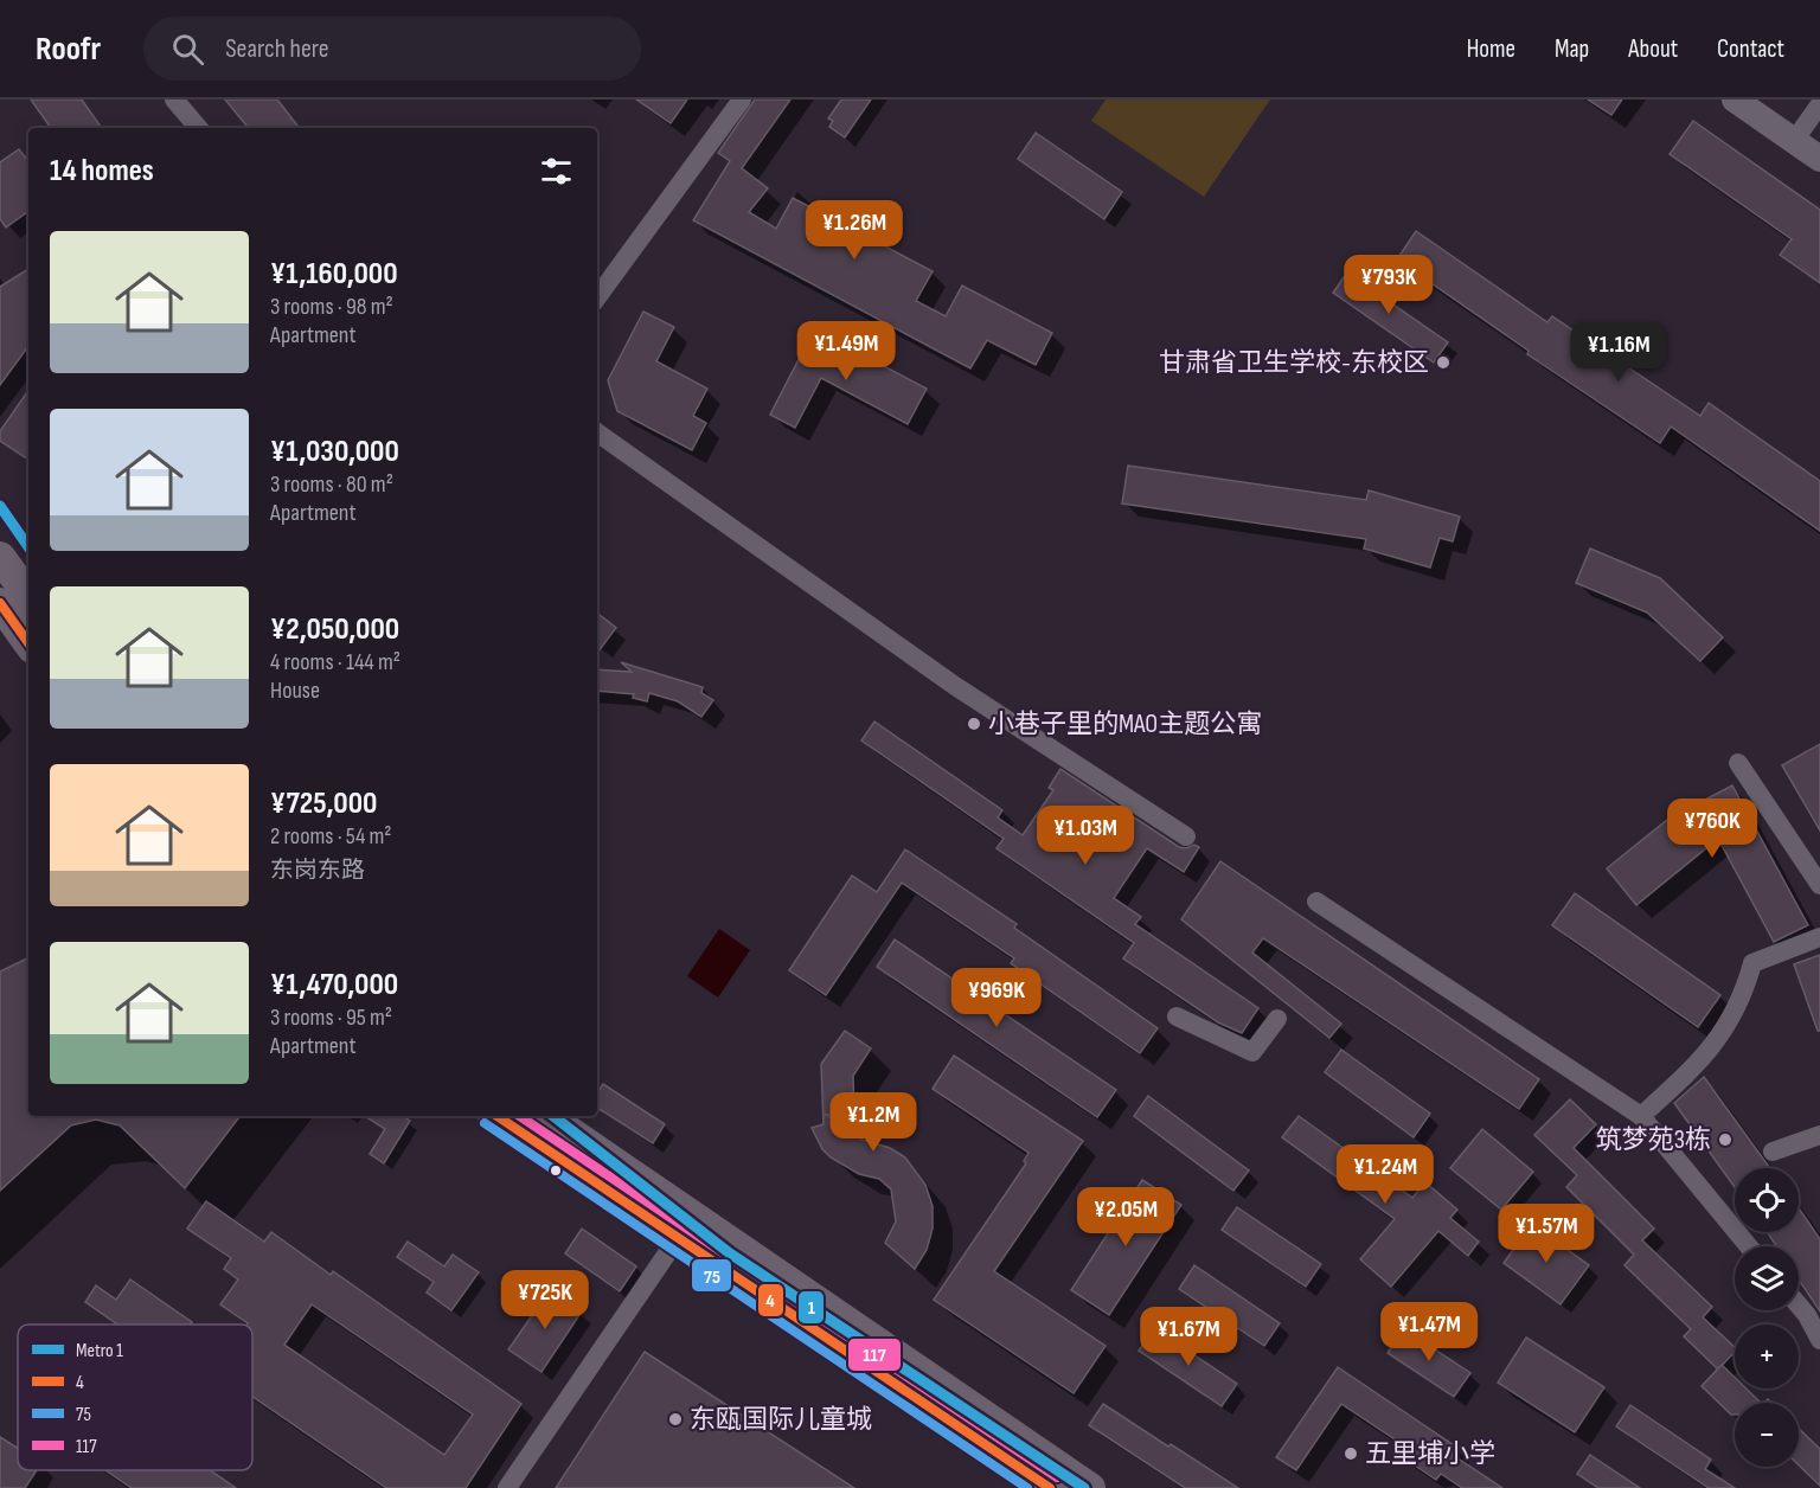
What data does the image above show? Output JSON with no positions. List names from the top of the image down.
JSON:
{
  "places": [
    "甘肃省卫生学校-东校区",
    "小巷子里的MAO主题公寓",
    "筑梦苑3栋",
    "东瓯国际儿童城",
    "五里埔小学"
  ],
  "lines": [
    "metro line 1",
    "transit line 4",
    "transit line 117",
    "transit line 75"
  ],
  "legend": [
    "Metro 1",
    "4",
    "75",
    "117"
  ],
  "page": {
    "header": "Roofr",
    "search": "Search here",
    "nav": [
      "Home",
      "Map",
      "About",
      "Contact"
    ],
    "heading": "14 homes",
    "price": [
      "¥1.26M",
      "¥793K",
      "¥1.49M",
      "¥1.16M",
      "¥760K",
      "¥1.03M",
      "¥969K",
      "¥1.2M",
      "¥1.24M",
      "¥2.05M",
      "¥1.57M",
      "¥725K",
      "¥1.47M",
      "¥1.67M"
    ],
    "list": [
      {
        "name": "¥1,160,000",
        "note": "3 rooms · 98 m² · Apartment"
      },
      {
        "name": "¥1,030,000",
        "note": "3 rooms · 80 m² · Apartment"
      },
      {
        "name": "¥2,050,000",
        "note": "4 rooms · 144 m² · House"
      },
      {
        "name": "¥725,000",
        "note": "2 rooms · 54 m² · 东岗东路"
      },
      {
        "name": "¥1,470,000",
        "note": "3 rooms · 95 m² · Apartment"
      }
    ],
    "map_buttons": ["+", "−"]
  }
}
